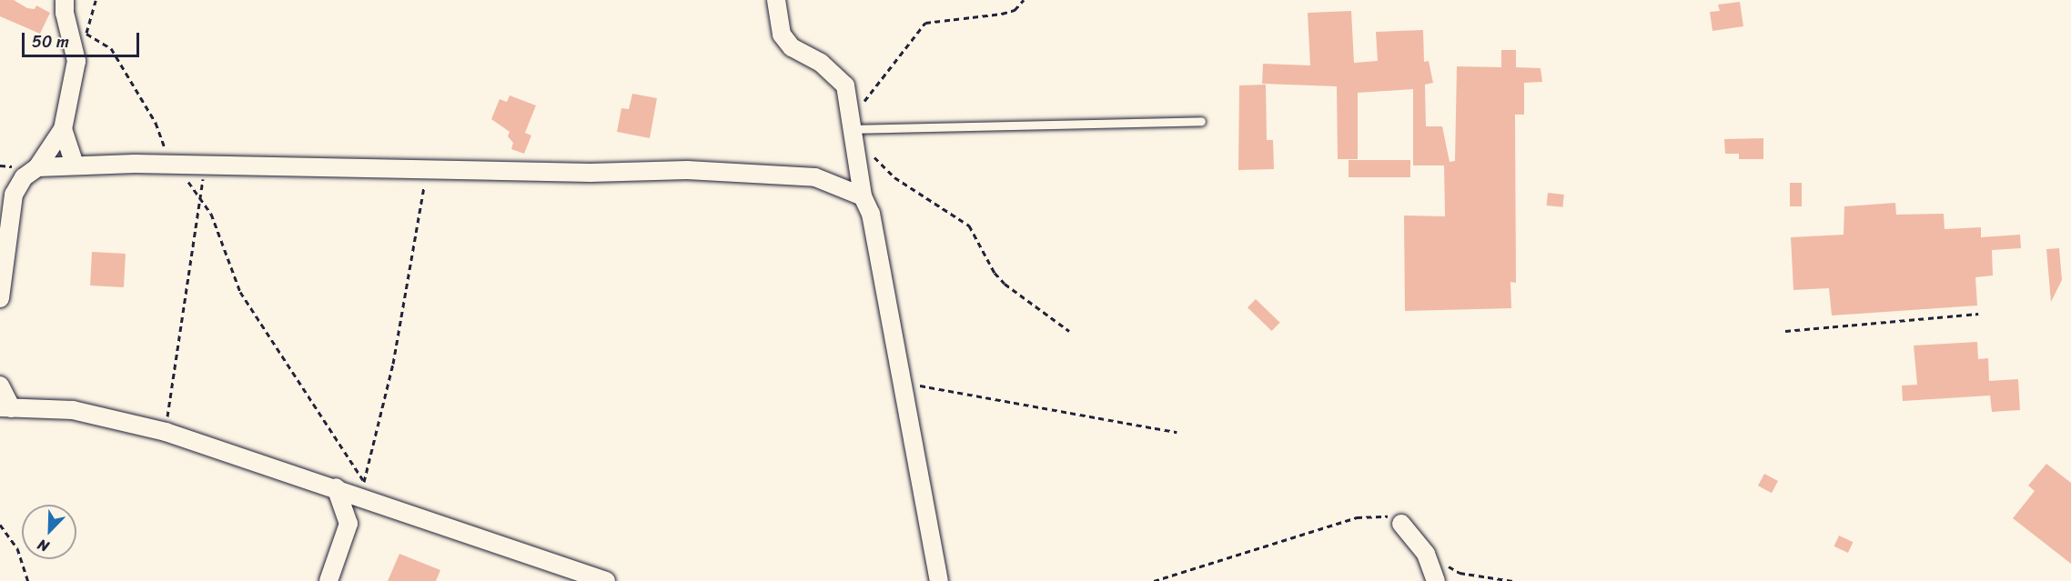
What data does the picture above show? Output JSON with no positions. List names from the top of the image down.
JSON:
{
  "scale_bar": "50 m",
  "north": "bottom left"
}
